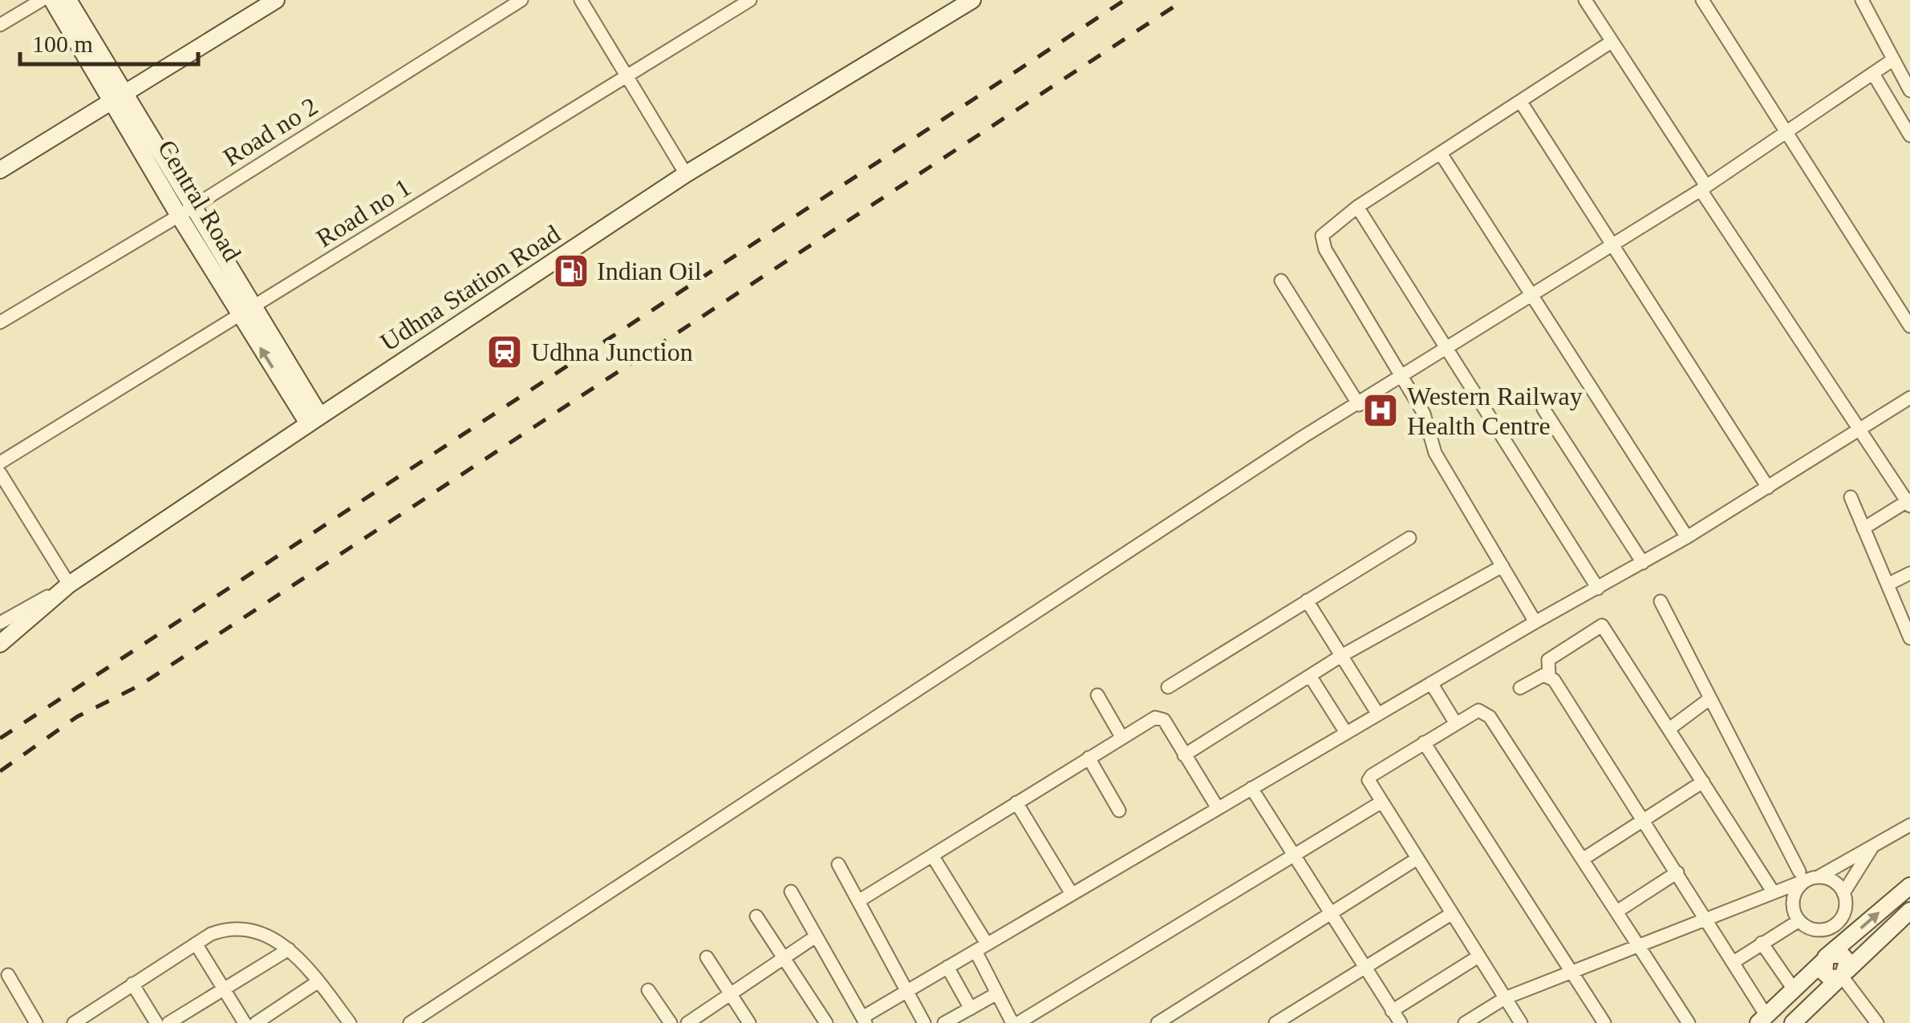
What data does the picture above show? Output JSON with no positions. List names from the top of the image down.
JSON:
{
  "streets": {
    "street": [
      "Road no 2",
      "Central Road",
      "Road no 1",
      "Udhna Station Road"
    ]
  },
  "crossings": [
    ["Road no 2", "Central Road"],
    ["Central Road", "Road no 1"],
    ["Central Road", "Udhna Station Road"]
  ],
  "places": {
    "fuel station": ["Indian Oil"],
    "station": ["Udhna Junction"],
    "hospital": ["Western Railway Health Centre"]
  },
  "scale_bar": "100 m"
}
